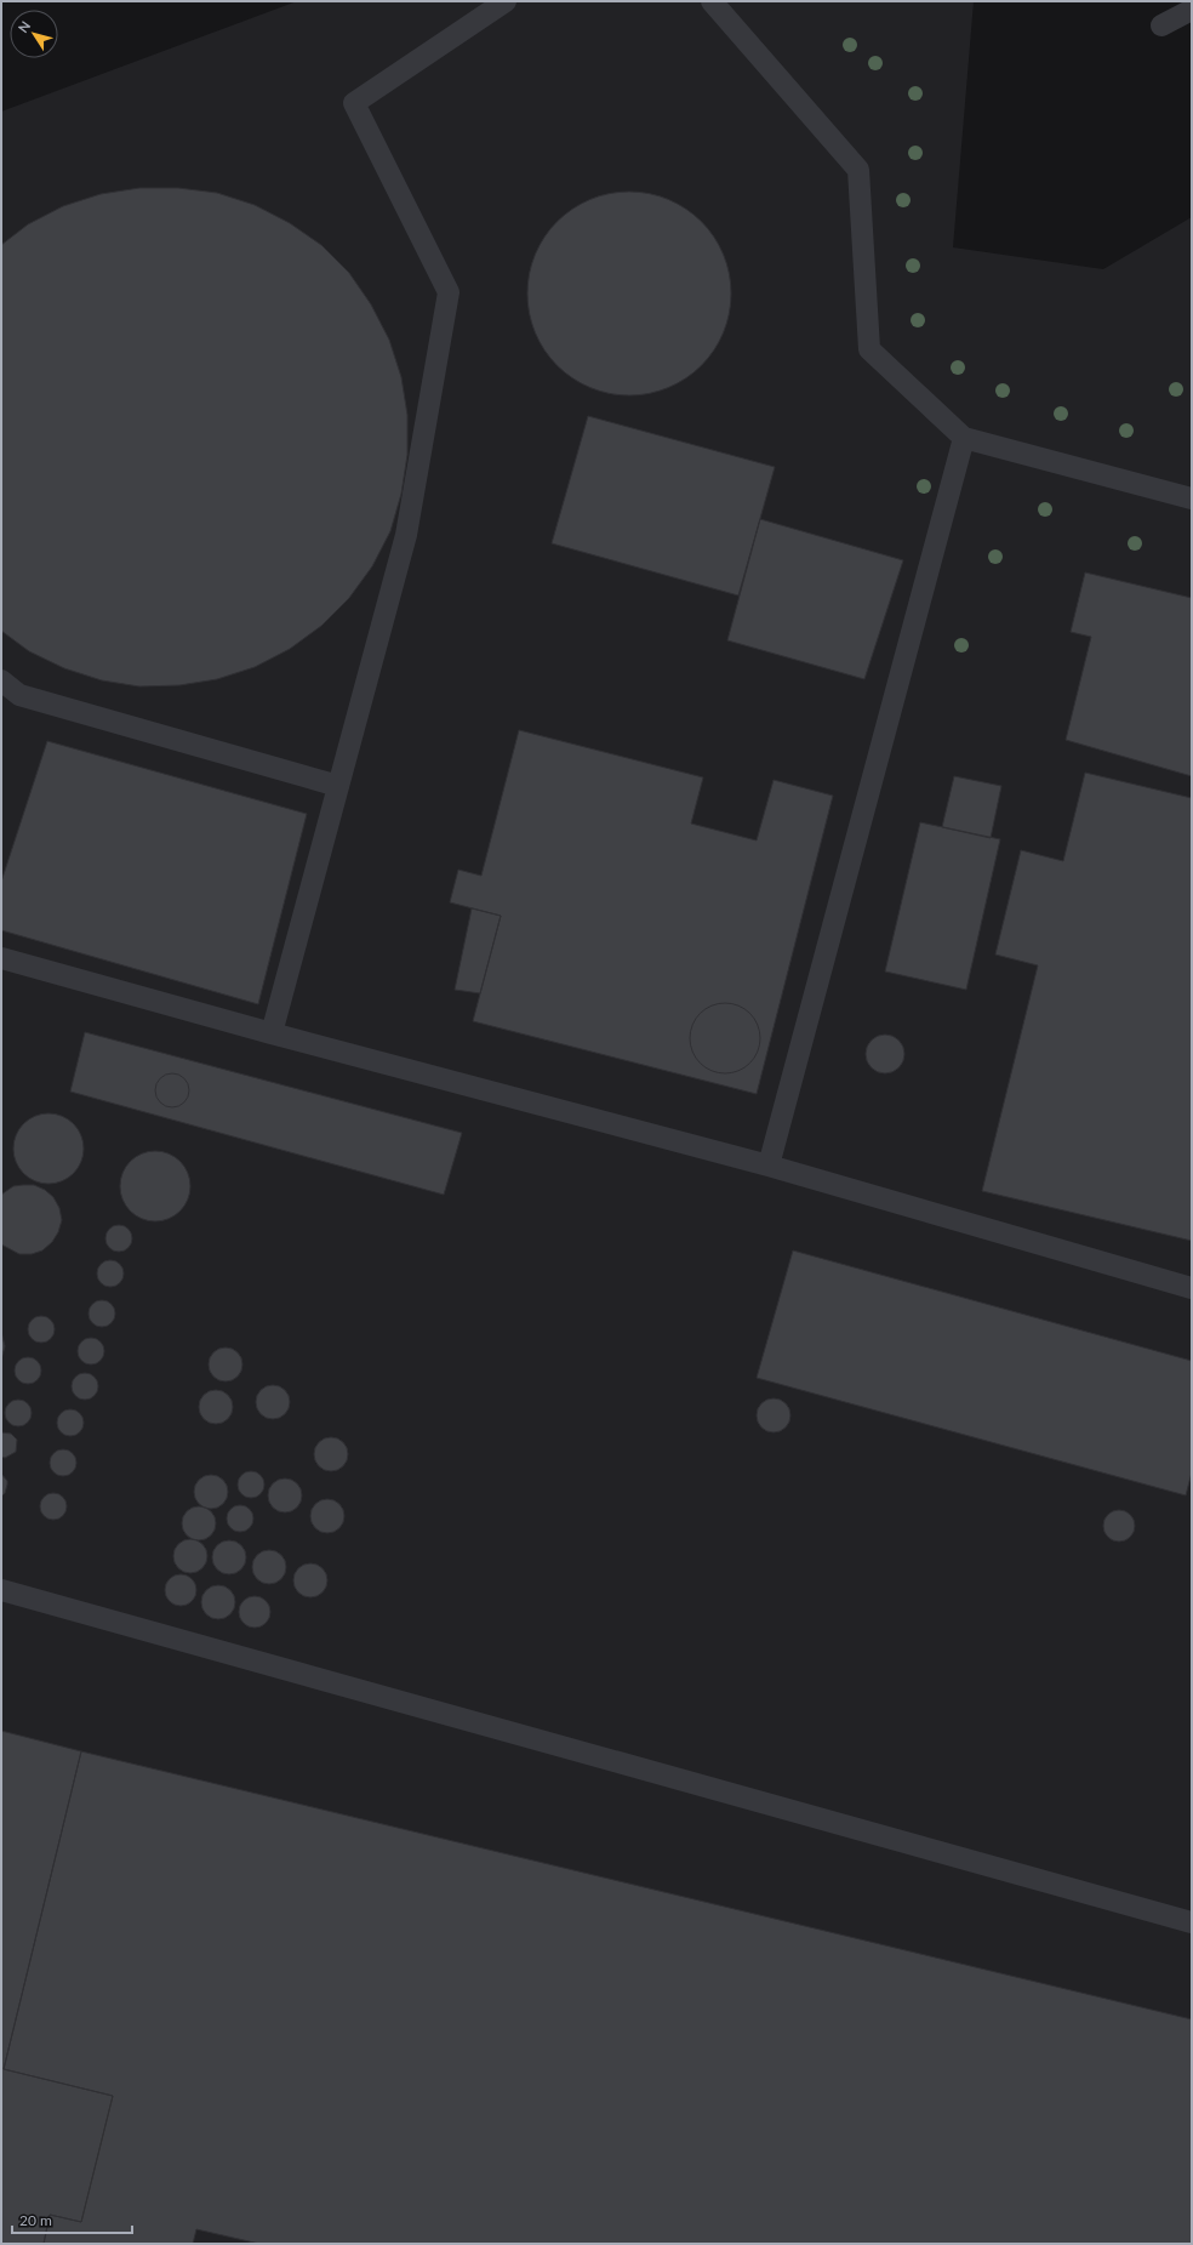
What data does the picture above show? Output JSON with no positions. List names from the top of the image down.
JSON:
{
  "scale_bar": "20 m",
  "north": "top left"
}
